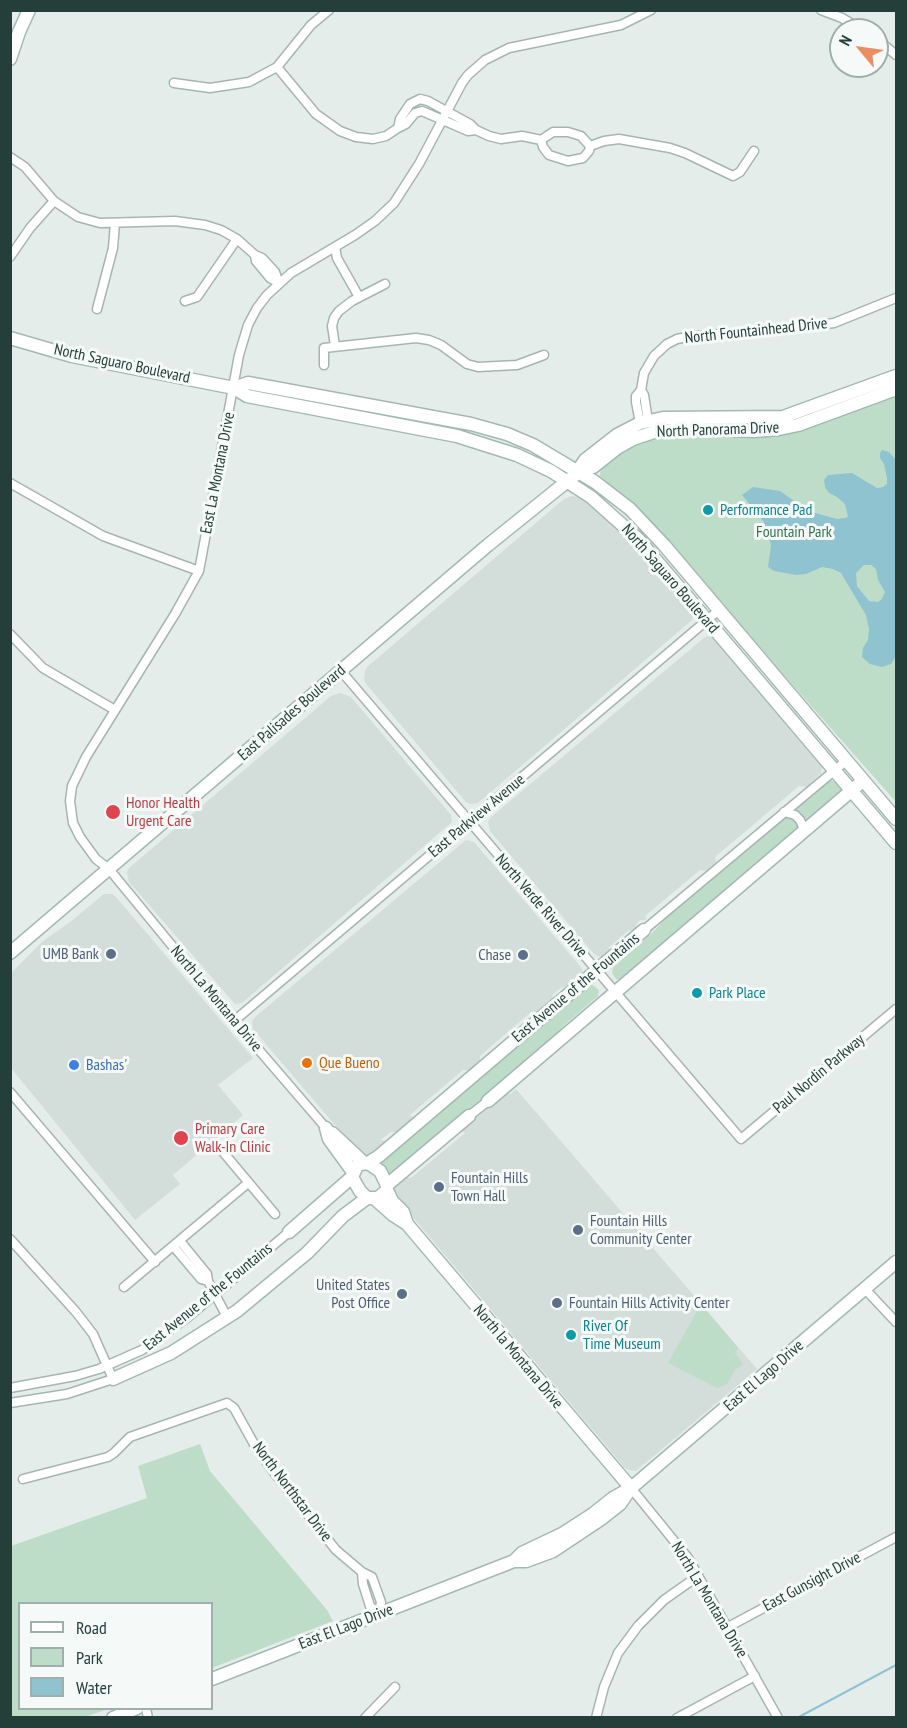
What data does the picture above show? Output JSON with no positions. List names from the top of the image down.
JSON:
{
  "streets": {
    "street": [
      "North Fountainhead Drive",
      "North Saguaro Boulevard",
      "North Panorama Drive",
      "East La Montana Drive",
      "East Palisades Boulevard",
      "East Parkview Avenue",
      "North Verde River Drive",
      "East Avenue of the Fountains",
      "North La Montana Drive",
      "Paul Nordin Parkway",
      "North la Montana Drive",
      "East El Lago Drive",
      "North Northstar Drive",
      "East Gunsight Drive"
    ]
  },
  "crossings": [
    ["North Fountainhead Drive", "North Panorama Drive"],
    ["North Saguaro Boulevard", "North Panorama Drive"],
    ["North Saguaro Boulevard", "East La Montana Drive"],
    ["North Saguaro Boulevard", "East Palisades Boulevard"],
    ["North Saguaro Boulevard", "East Parkview Avenue"],
    ["North Saguaro Boulevard", "East Avenue of the Fountains"],
    ["North Panorama Drive", "East Palisades Boulevard"],
    ["East La Montana Drive", "East Palisades Boulevard"],
    ["East La Montana Drive", "North La Montana Drive"],
    ["East Palisades Boulevard", "North Verde River Drive"],
    ["East Palisades Boulevard", "North La Montana Drive"],
    ["East Parkview Avenue", "North Verde River Drive"],
    ["East Parkview Avenue", "North La Montana Drive"],
    ["North Verde River Drive", "East Avenue of the Fountains"],
    ["North Verde River Drive", "Paul Nordin Parkway"],
    ["East Avenue of the Fountains", "North La Montana Drive"],
    ["North La Montana Drive", "North la Montana Drive"],
    ["North La Montana Drive", "East El Lago Drive"],
    ["North La Montana Drive", "East Gunsight Drive"],
    ["North la Montana Drive", "East El Lago Drive"],
    ["East El Lago Drive", "North Northstar Drive"]
  ],
  "parks": ["Fountain Park"],
  "places": [
    "Performance Pad",
    "Honor Health Urgent Care",
    "UMB Bank",
    "Chase",
    "Park Place",
    "Que Bueno",
    "Bashas'",
    "Primary Care Walk-In Clinic",
    "Fountain Hills Town Hall",
    "Fountain Hills Community Center",
    "United States Post Office",
    "Fountain Hills Activity Center",
    "River Of Time Museum"
  ],
  "legend": ["Road", "Park", "Water"],
  "north": "top left"
}
